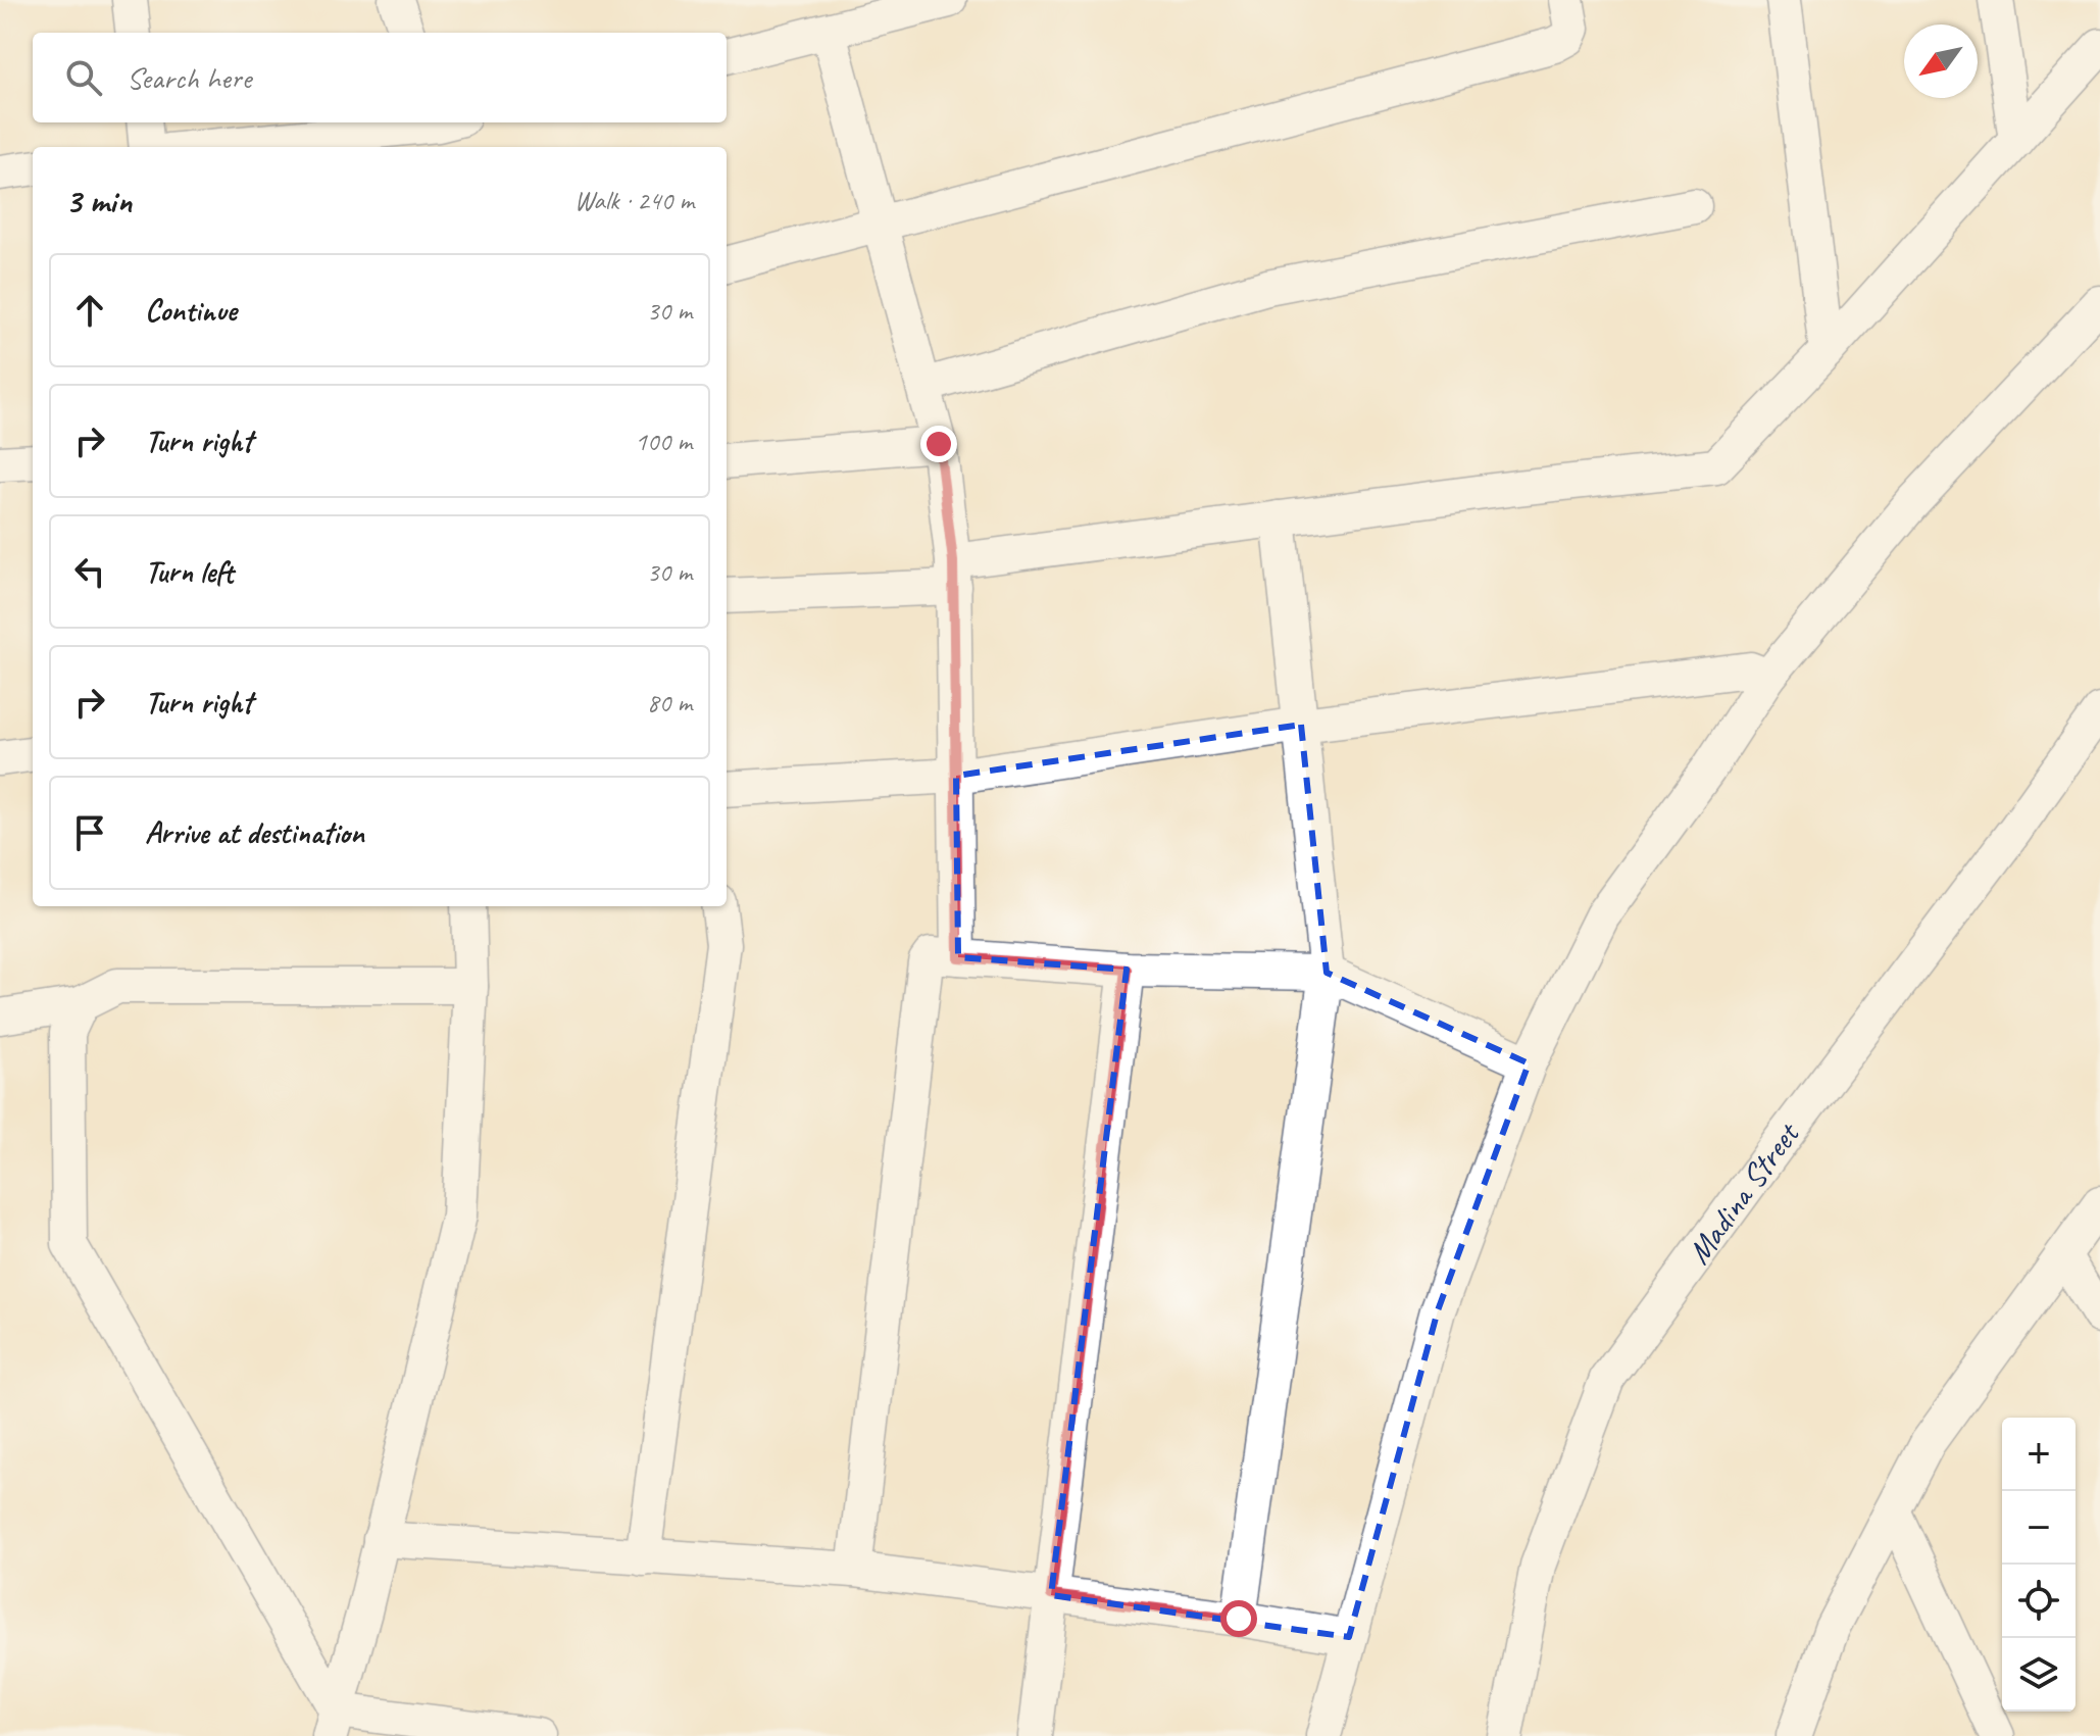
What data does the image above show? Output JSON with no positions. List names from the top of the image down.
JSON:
{
  "streets": {
    "street": ["Madina Street"]
  },
  "north": "bottom left",
  "page": {
    "search": "Search here",
    "heading": ["3 min", "Walk · 240 m"],
    "list": [
      ["Continue", "30 m"],
      ["Turn right", "100 m"],
      ["Turn left", "30 m"],
      ["Turn right", "80 m"],
      "Arrive at destination"
    ],
    "map_buttons": ["+", "−"]
  }
}
